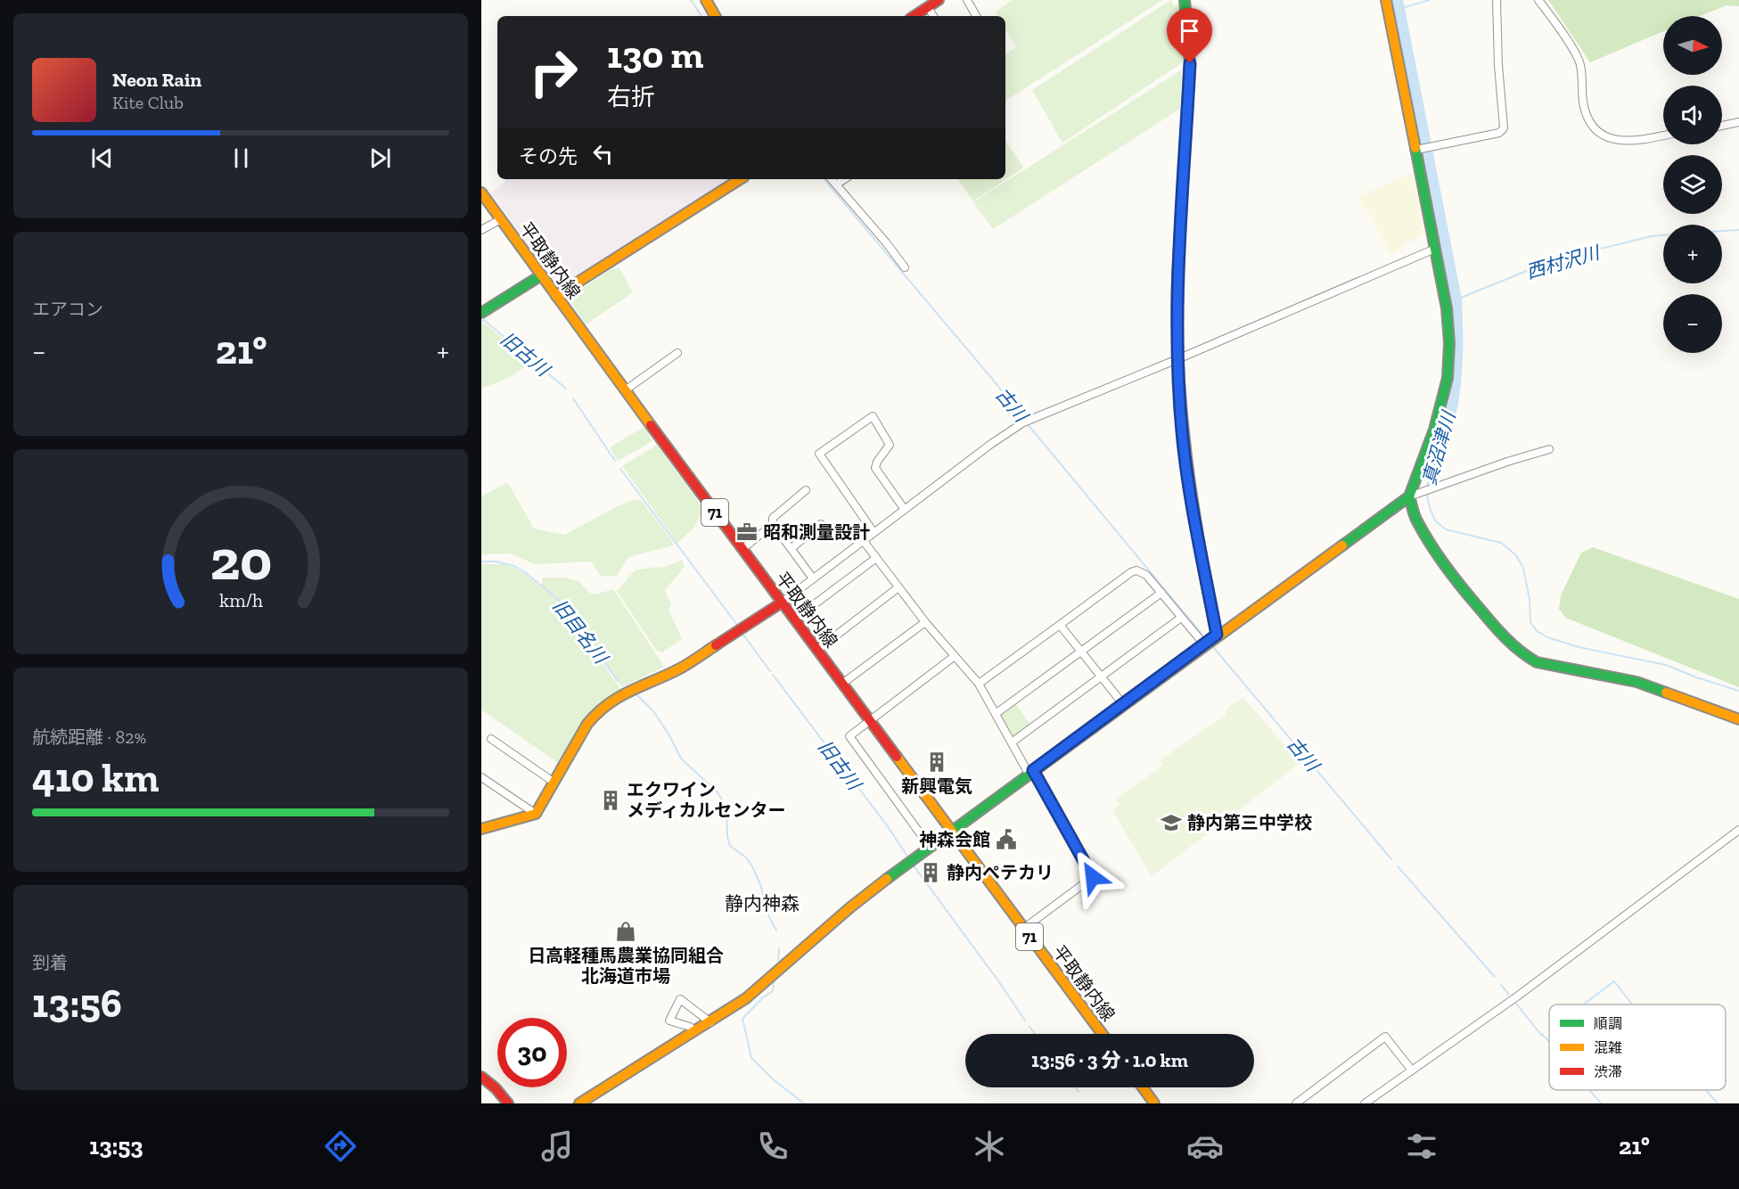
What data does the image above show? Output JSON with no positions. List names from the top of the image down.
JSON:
{
  "streets": {
    "street": ["平取静内線", "71"]
  },
  "districts": ["静内神森"],
  "water": [
    "西村沢川",
    "旧古川",
    "古川",
    "真沼津川",
    "旧目名川"
  ],
  "places": {
    "office": ["昭和測量設計"],
    "building": ["新興電気", "エクワイン メディカルセンター", "静内ぺテカリ"],
    "school or university": ["静内第三中学校"],
    "public building": ["神森会館"],
    "shop": ["日高軽種馬農業協同組合 北海道市場"]
  },
  "legend": ["順調", "混雑", "渋滞"],
  "north": "right",
  "page": {
    "map_buttons": ["+", "−"],
    "turn": ["130 m", "右折"],
    "song": ["Neon Rain", "Kite Club"],
    "then": "その先",
    "tile": [
      "エアコン",
      ["航続距離 · 82%", "410 km"],
      ["到着", "13:56"]
    ],
    "heat": ["−", "21°", "+"],
    "limit": "30",
    "trip": "13:56 · 3 分 · 1.0 km",
    "tabs": ["13:53", "21°"],
    "gauge": ["20", "km/h"]
  }
}
